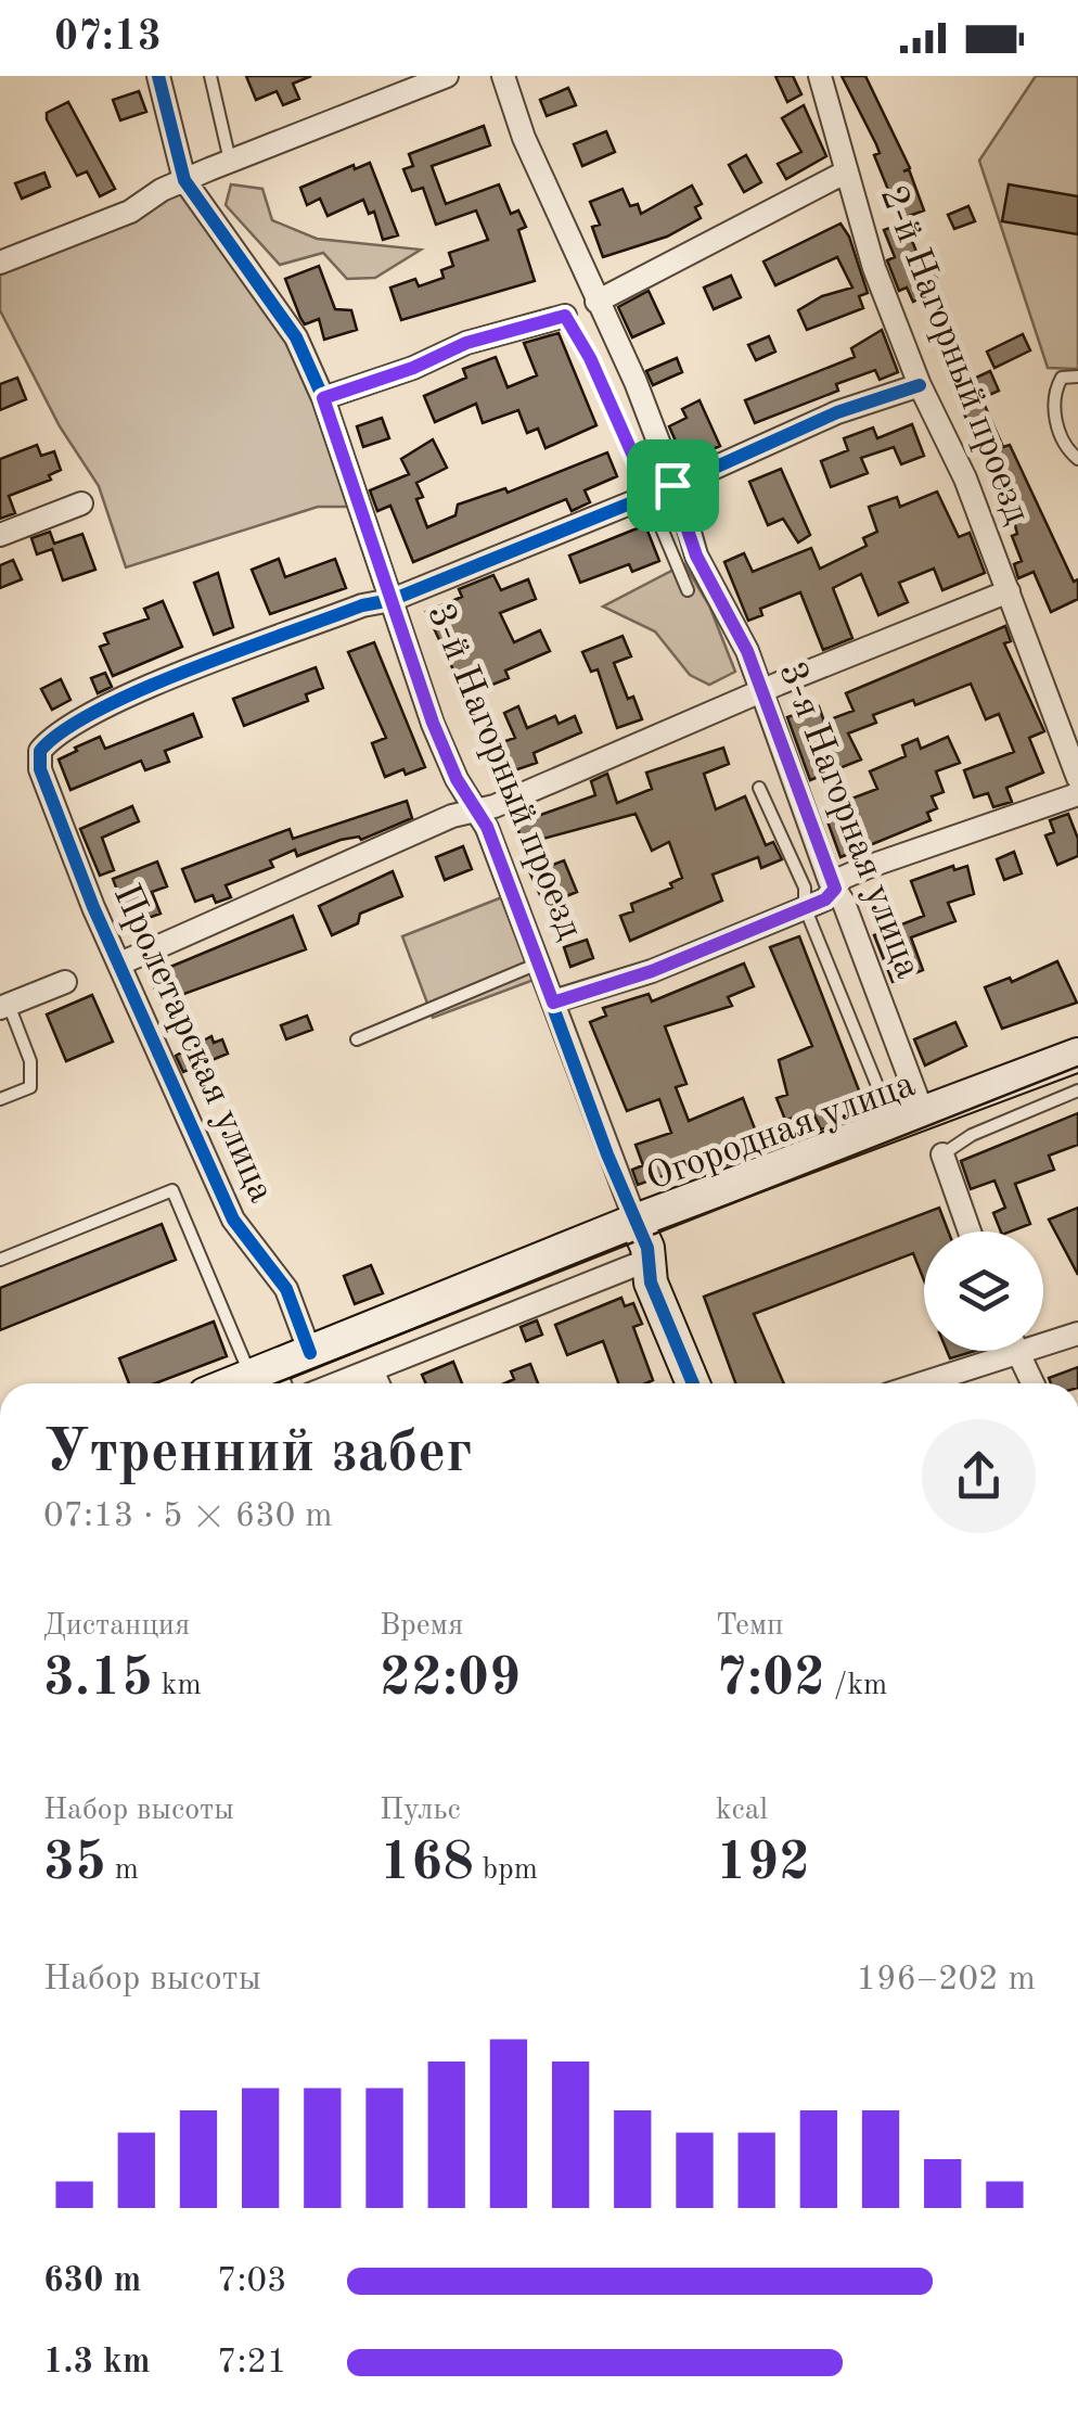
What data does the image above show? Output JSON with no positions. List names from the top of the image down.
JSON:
{
  "streets": {
    "street": [
      "2-й Нагорный проезд",
      "3-й Нагорный проезд",
      "3-я Нагорная улица",
      "Пролетарская улица",
      "Огородная улица"
    ]
  },
  "crossings": [
    ["3-й Нагорный проезд", "Пролетарская улица"],
    ["3-й Нагорный проезд", "Огородная улица"],
    ["3-я Нагорная улица", "Огородная улица"],
    ["Пролетарская улица", "Огородная улица"]
  ],
  "page": {
    "status": "07:13",
    "heading": ["Утренний забег", "07:13 · 5 × 630 m"],
    "stats": [
      ["Дистанция", "3.15 km"],
      ["Время", "22:09"],
      ["Темп", "7:02 /km"],
      ["Набор высоты", "35 m"],
      ["Пульс", "168 bpm"],
      ["kcal", "192"]
    ],
    "chart": ["Набор высоты", "196–202 m"],
    "list": [
      {
        "name": "630 m",
        "note": "7:03"
      },
      {
        "name": "1.3 km",
        "note": "7:21"
      }
    ]
  }
}
